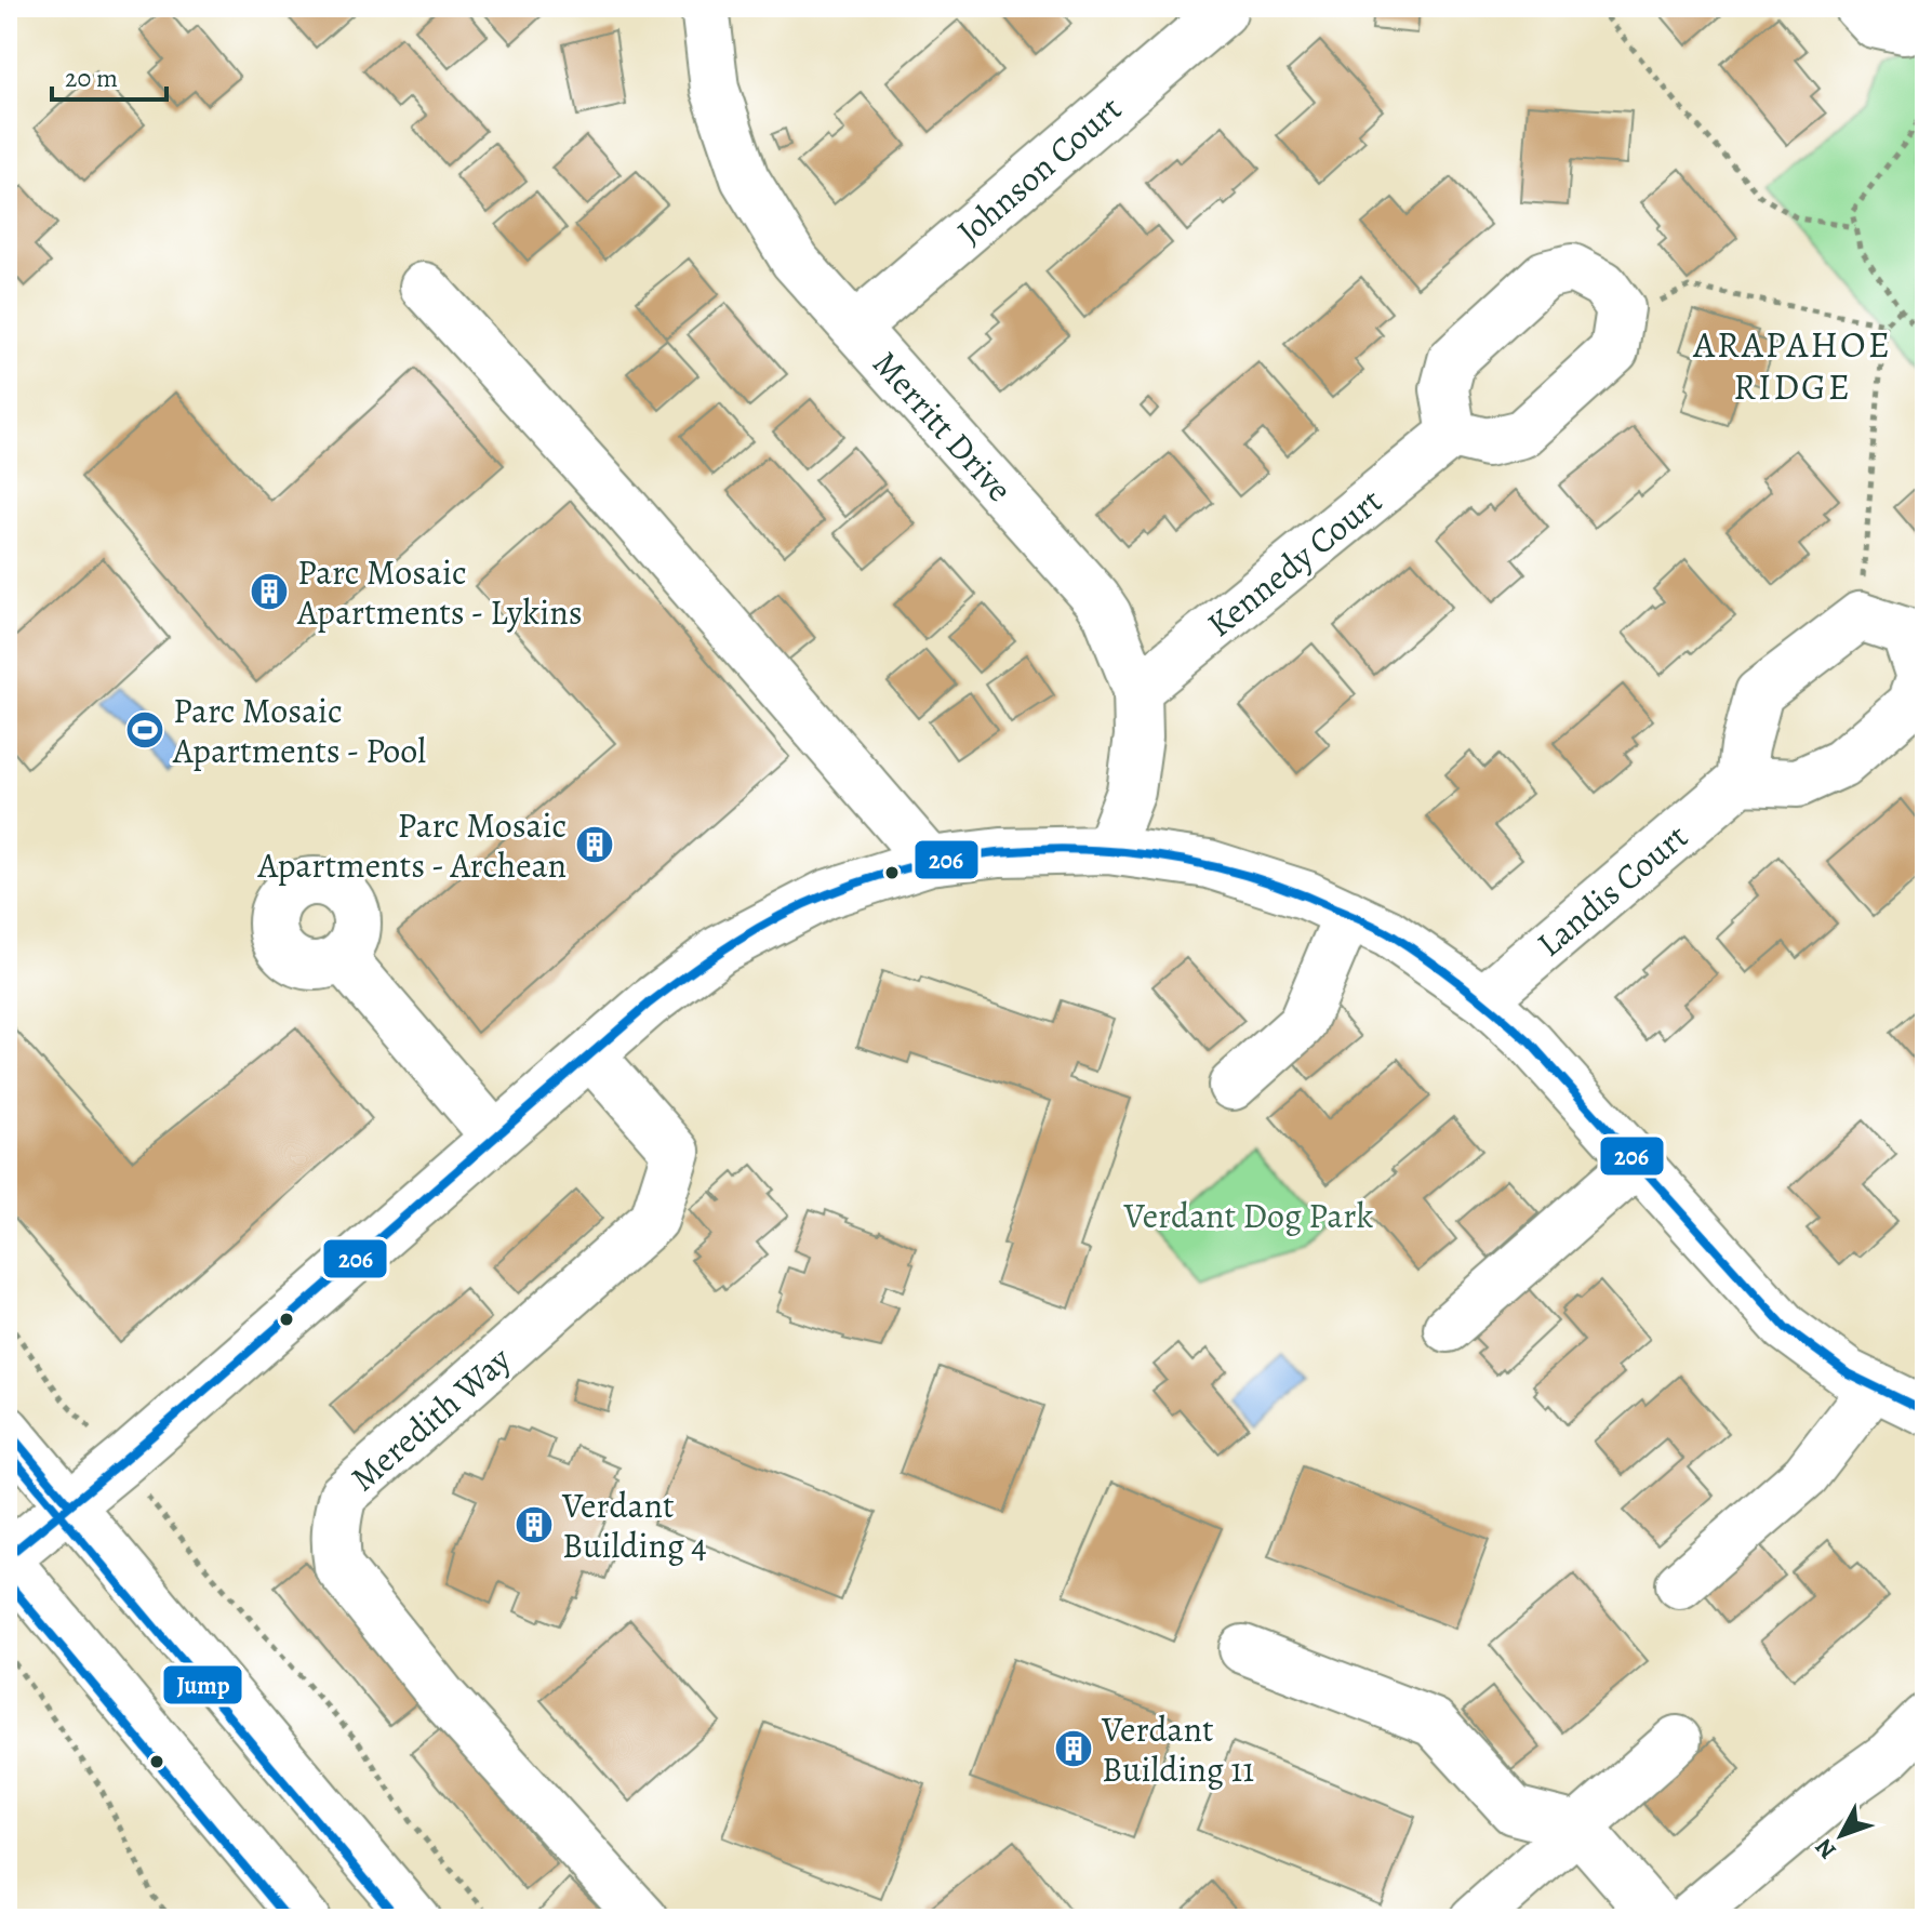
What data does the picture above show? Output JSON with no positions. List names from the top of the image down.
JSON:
{
  "streets": {
    "street": [
      "Johnson Court",
      "Merritt Drive",
      "Kennedy Court",
      "Landis Court",
      "Meredith Way"
    ]
  },
  "crossings": [
    ["Johnson Court", "Merritt Drive"],
    ["Merritt Drive", "Kennedy Court"]
  ],
  "districts": ["ARAPAHOE RIDGE"],
  "parks": ["Verdant Dog Park"],
  "places": {
    "building": [
      "Parc Mosaic Apartments - Lykins",
      "Parc Mosaic Apartments - Archean",
      "Verdant Building 4",
      "Verdant Building 11"
    ],
    "sports": ["Parc Mosaic Apartments - Pool"]
  },
  "lines": ["transit line 206", "transit line Jump"],
  "scale_bar": "20 m",
  "north": "bottom left"
}
